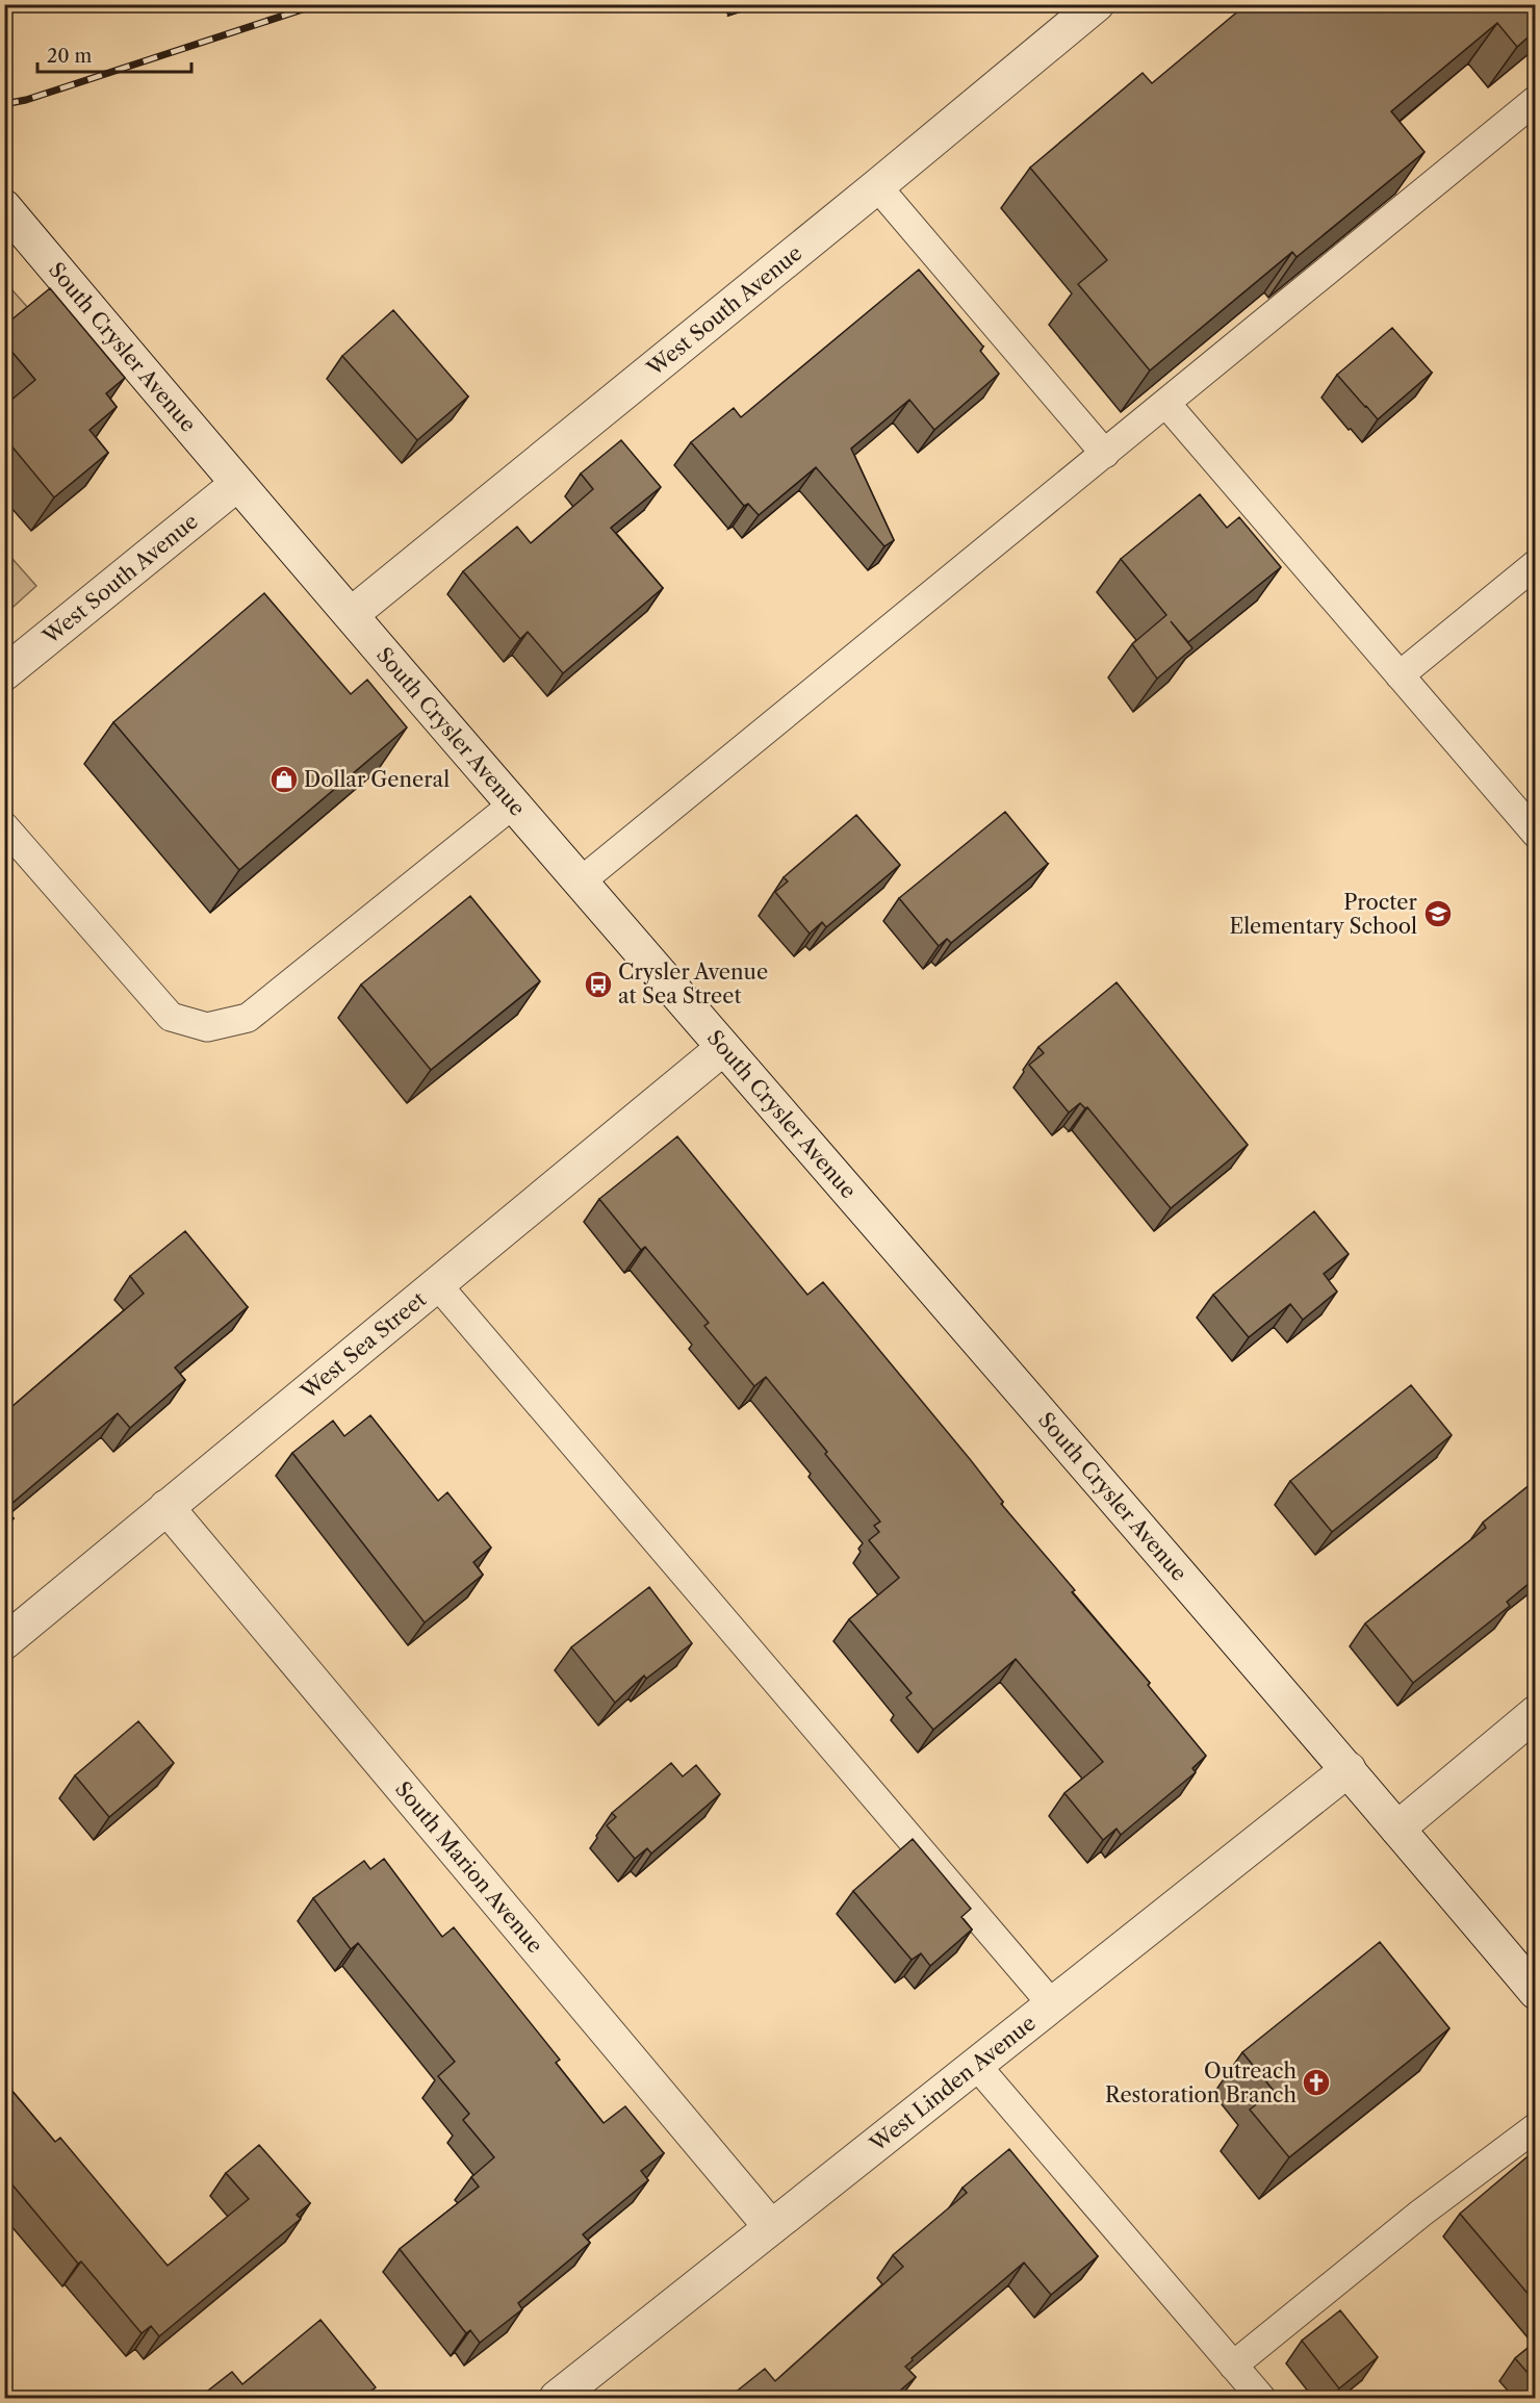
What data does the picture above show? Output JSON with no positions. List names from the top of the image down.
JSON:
{
  "streets": {
    "street": [
      "West South Avenue",
      "South Crysler Avenue",
      "West Sea Street",
      "South Marion Avenue",
      "West Linden Avenue"
    ]
  },
  "crossings": [
    ["West South Avenue", "South Crysler Avenue"],
    ["South Crysler Avenue", "West Sea Street"],
    ["South Crysler Avenue", "West Linden Avenue"],
    ["West Sea Street", "South Marion Avenue"],
    ["South Marion Avenue", "West Linden Avenue"]
  ],
  "places": {
    "shop": ["Dollar General"],
    "school or university": ["Procter Elementary School"],
    "bus stop": ["Crysler Avenue at Sea Street"],
    "church": ["Outreach Restoration Branch"]
  },
  "scale_bar": "20 m"
}
